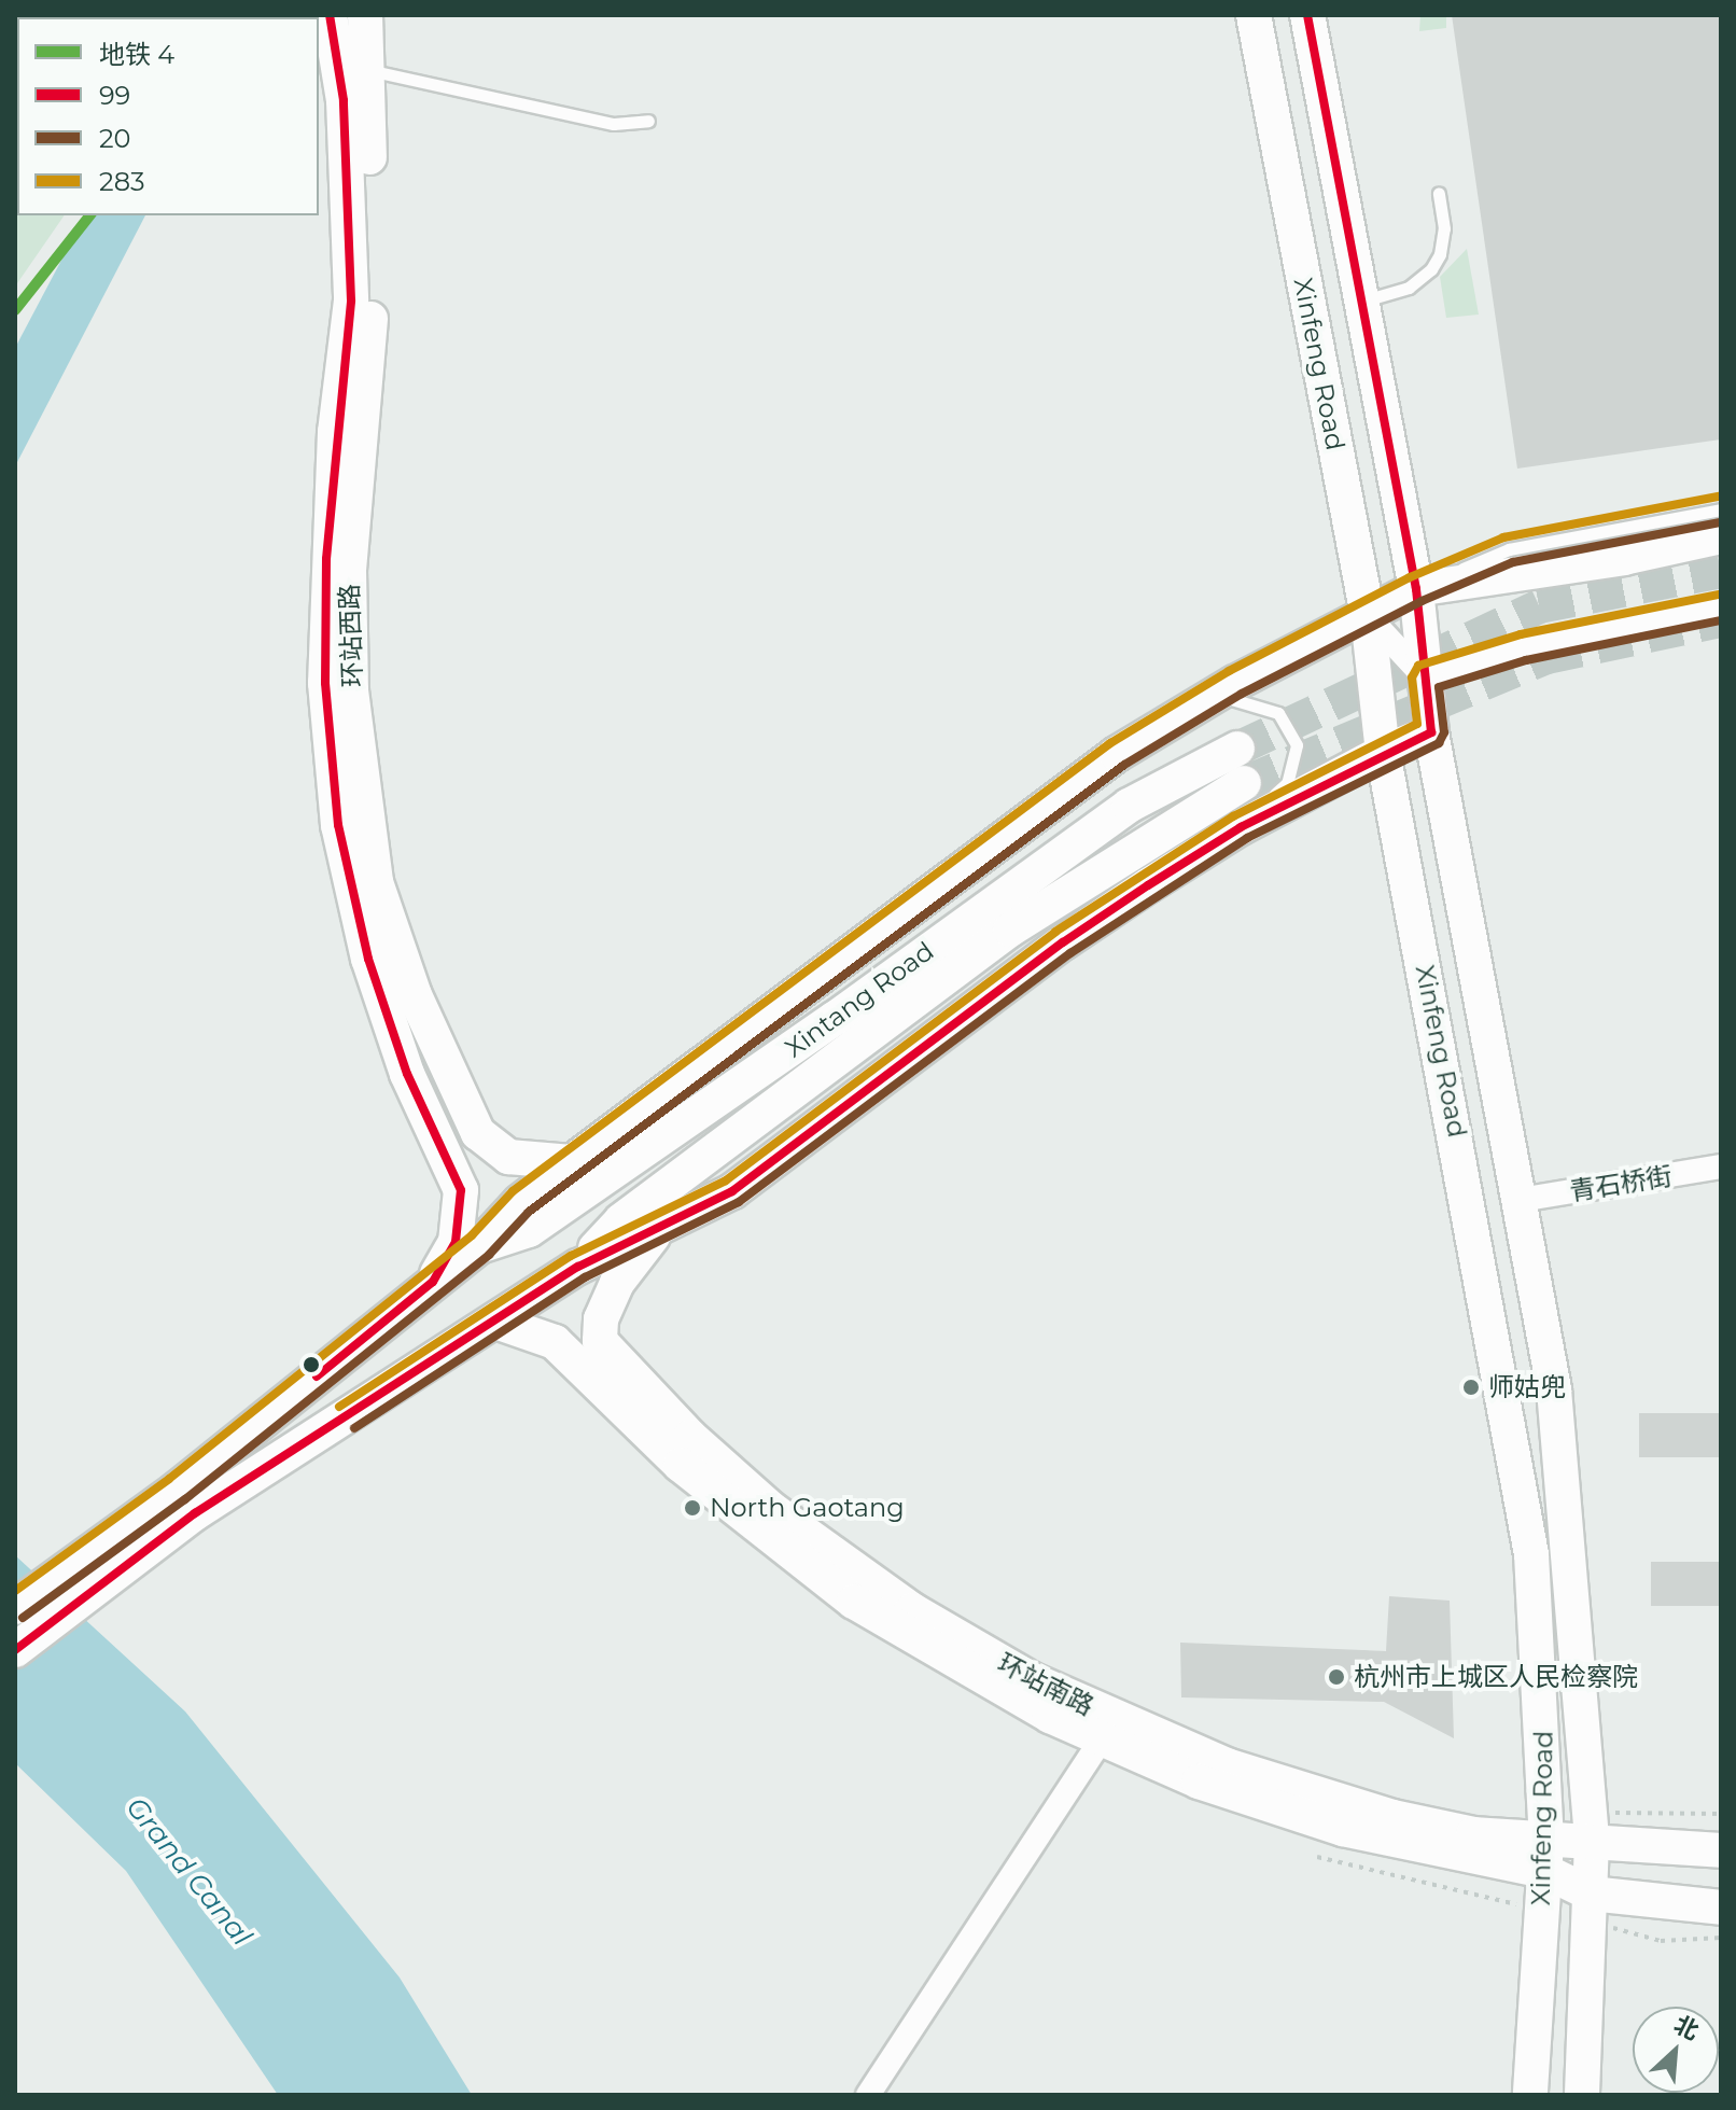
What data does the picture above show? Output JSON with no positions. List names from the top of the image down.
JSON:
{
  "streets": {
    "main road": [
      "Xinfeng Road",
      "环站西路",
      "Xintang Road",
      "环站南路"
    ],
    "street": ["青石桥街"]
  },
  "crossings": [
    ["Xinfeng Road", "Xintang Road"],
    ["Xinfeng Road", "青石桥街"],
    ["Xinfeng Road", "环站南路"],
    ["环站西路", "Xintang Road"],
    ["Xintang Road", "环站南路"]
  ],
  "water": ["Grand Canal"],
  "places": ["师姑兜", "North Gaotang", "杭州市上城区人民检察院"],
  "lines": [
    "transit line 99",
    "metro line 4",
    "transit line 283",
    "transit line 20"
  ],
  "legend": [
    "地铁 4",
    "99",
    "20",
    "283"
  ],
  "north": "top right"
}
